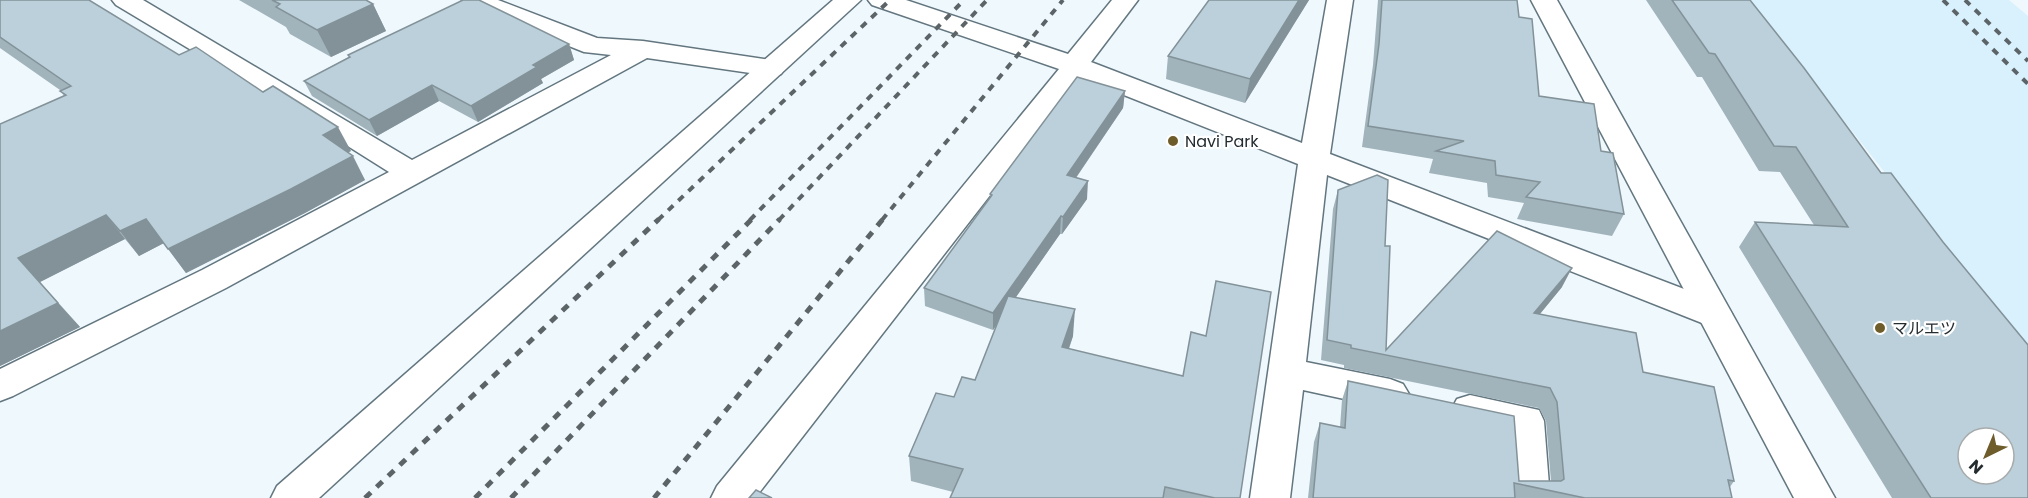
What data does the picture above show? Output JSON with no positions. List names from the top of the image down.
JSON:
{
  "places": ["Navi Park", "マルエツ"],
  "north": "bottom left"
}
